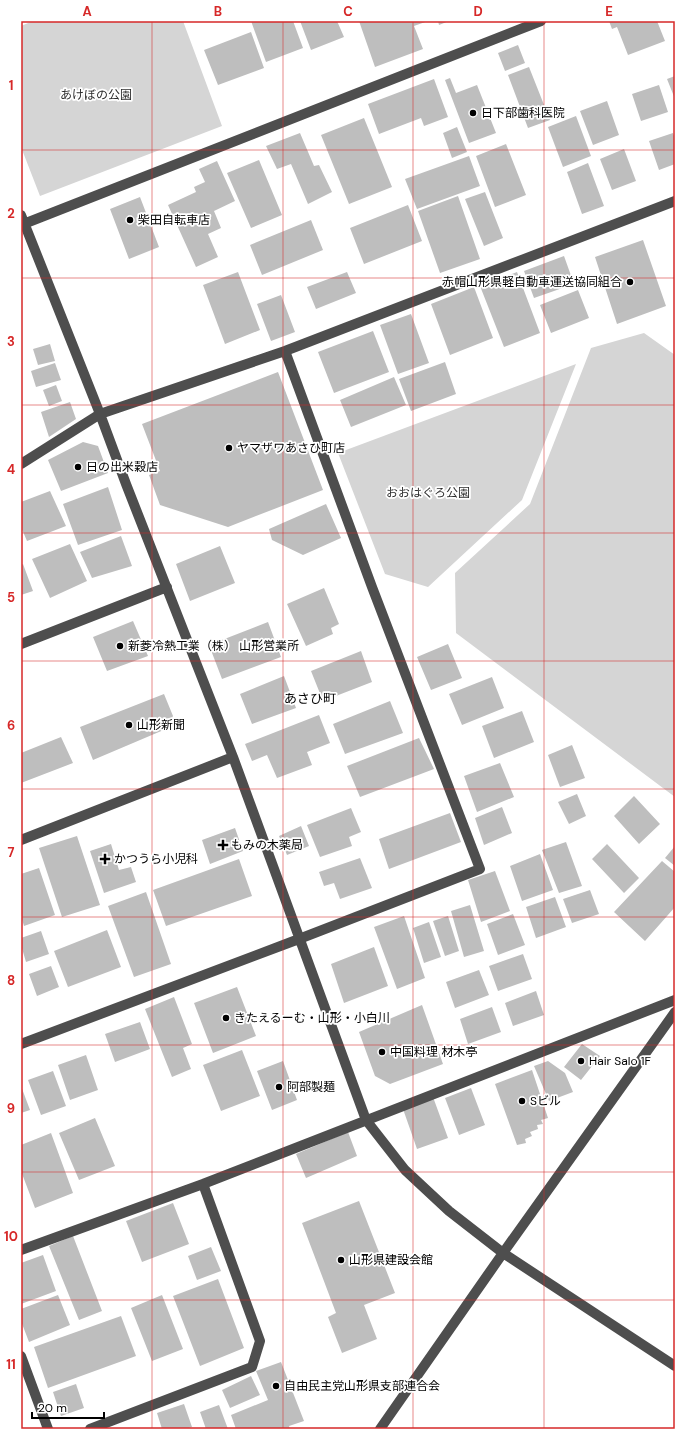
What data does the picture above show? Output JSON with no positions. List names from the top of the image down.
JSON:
{
  "districts": ["あさひ町"],
  "parks": ["あけぼの公園", "おおはぐろ公園"],
  "places": {
    "other": [
      "日下部歯科医院",
      "柴田自転車店",
      "赤帽山形県軽自動車運送協同組合",
      "ヤマザワあさひ町店",
      "日の出米穀店",
      "新菱冷熱工業（株） 山形営業所",
      "山形新聞",
      "きたえるーむ・山形・小白川",
      "中国料理 材木亭",
      "Hair Salo 1F",
      "阿部製麺",
      "Sビル",
      "山形県建設会館",
      "自由民主党山形県支部連合会"
    ],
    "health": ["もみの木薬局", "かつうら小児科"]
  },
  "scale_bar": "20 m",
  "grid": {
    "columns": [
      "A",
      "B",
      "C",
      "D",
      "E"
    ],
    "rows": [
      "1",
      "2",
      "3",
      "4",
      "5",
      "6",
      "7",
      "8",
      "9",
      "10",
      "11"
    ]
  }
}
